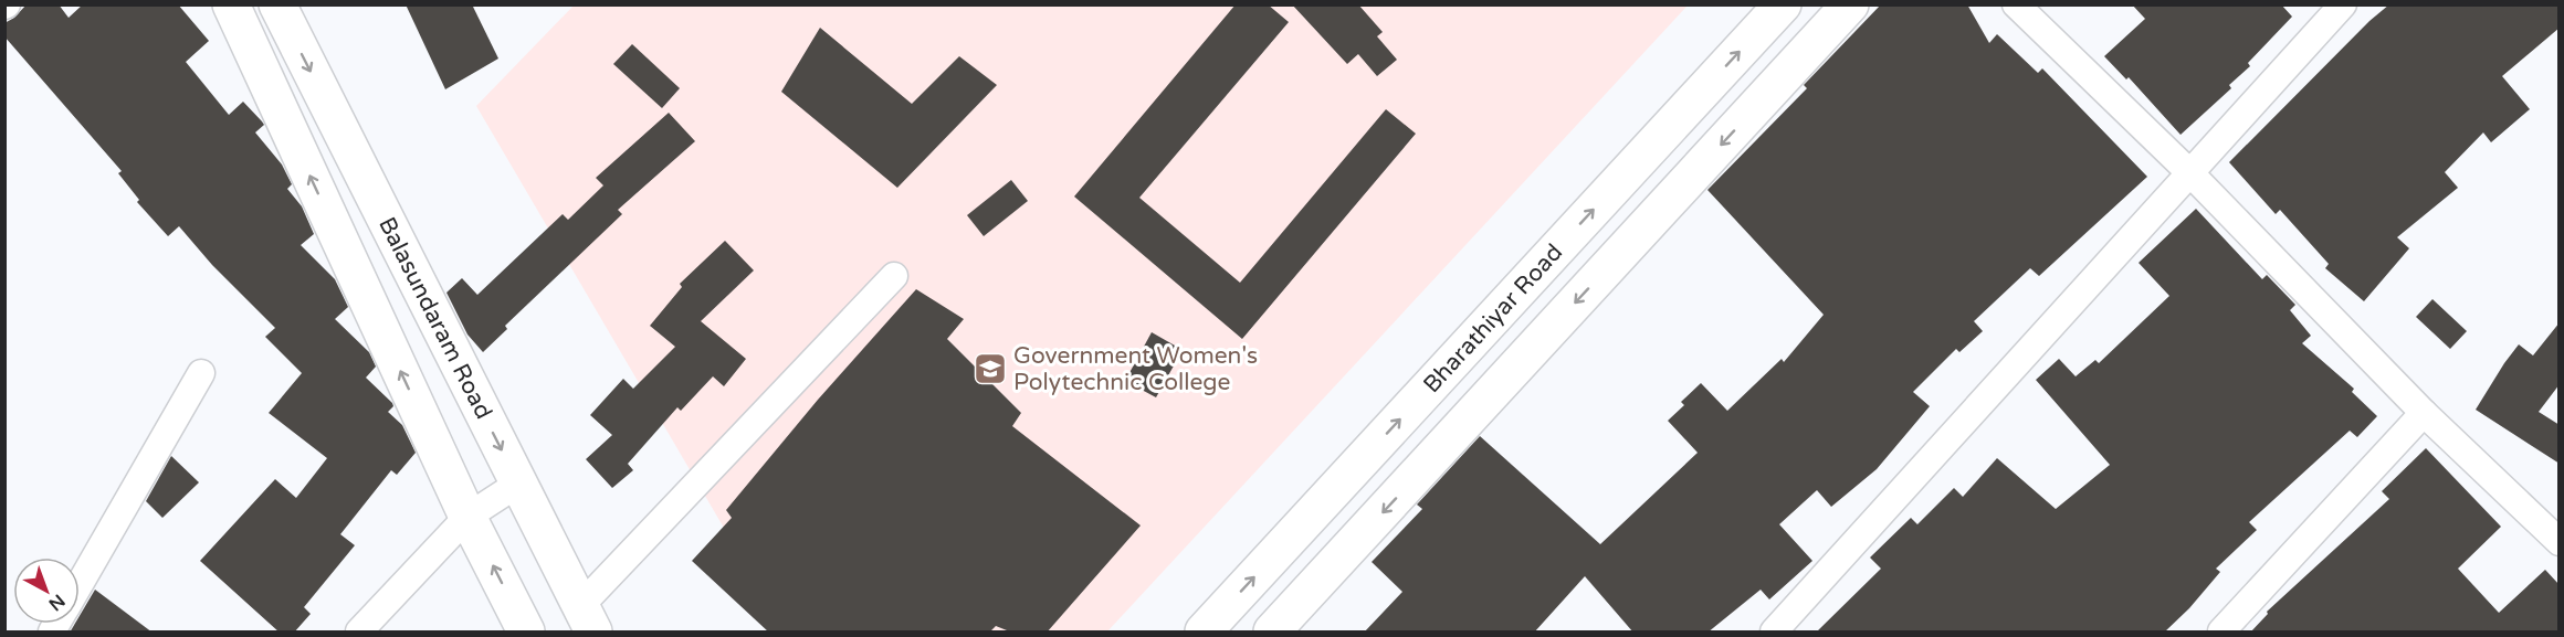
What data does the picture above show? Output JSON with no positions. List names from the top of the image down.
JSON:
{
  "streets": {
    "main road": ["Bharathiyar Road", "Balasundaram Road"]
  },
  "places": {
    "school or university": ["Government Women's Polytechnic College"]
  },
  "north": "bottom right"
}
